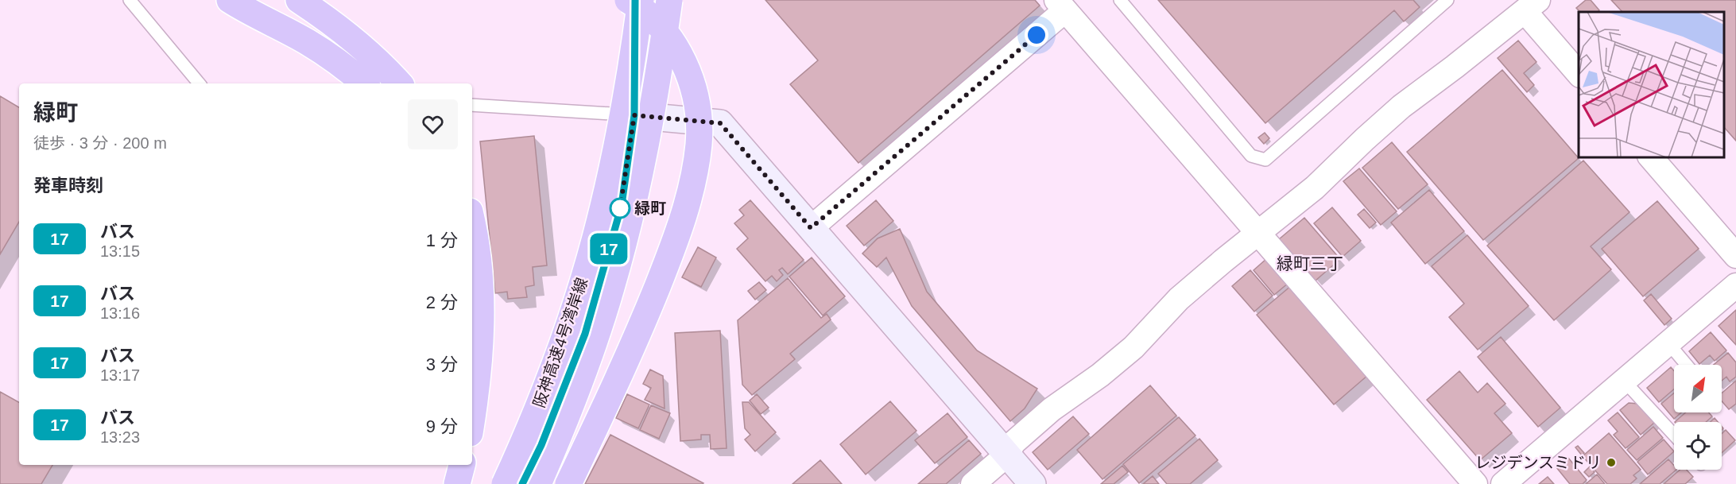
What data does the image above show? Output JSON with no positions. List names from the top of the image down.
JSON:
{
  "streets": {
    "highway": ["阪神高速4号湾岸線"]
  },
  "districts": ["緑町三丁"],
  "places": ["緑町", "レジデンスミドリ"],
  "lines": ["bus line 17"],
  "north": "top right",
  "page": {
    "on_map": "17",
    "heading": [
      ["緑町", "徒歩 · 3 分 · 200 m"],
      "発車時刻"
    ],
    "list": [
      {
        "mark": "17",
        "name": "バス",
        "note": "13:15",
        "value": "1 分"
      },
      {
        "mark": "17",
        "name": "バス",
        "note": "13:16",
        "value": "2 分"
      },
      {
        "mark": "17",
        "name": "バス",
        "note": "13:17",
        "value": "3 分"
      },
      {
        "mark": "17",
        "name": "バス",
        "note": "13:23",
        "value": "9 分"
      }
    ]
  }
}
